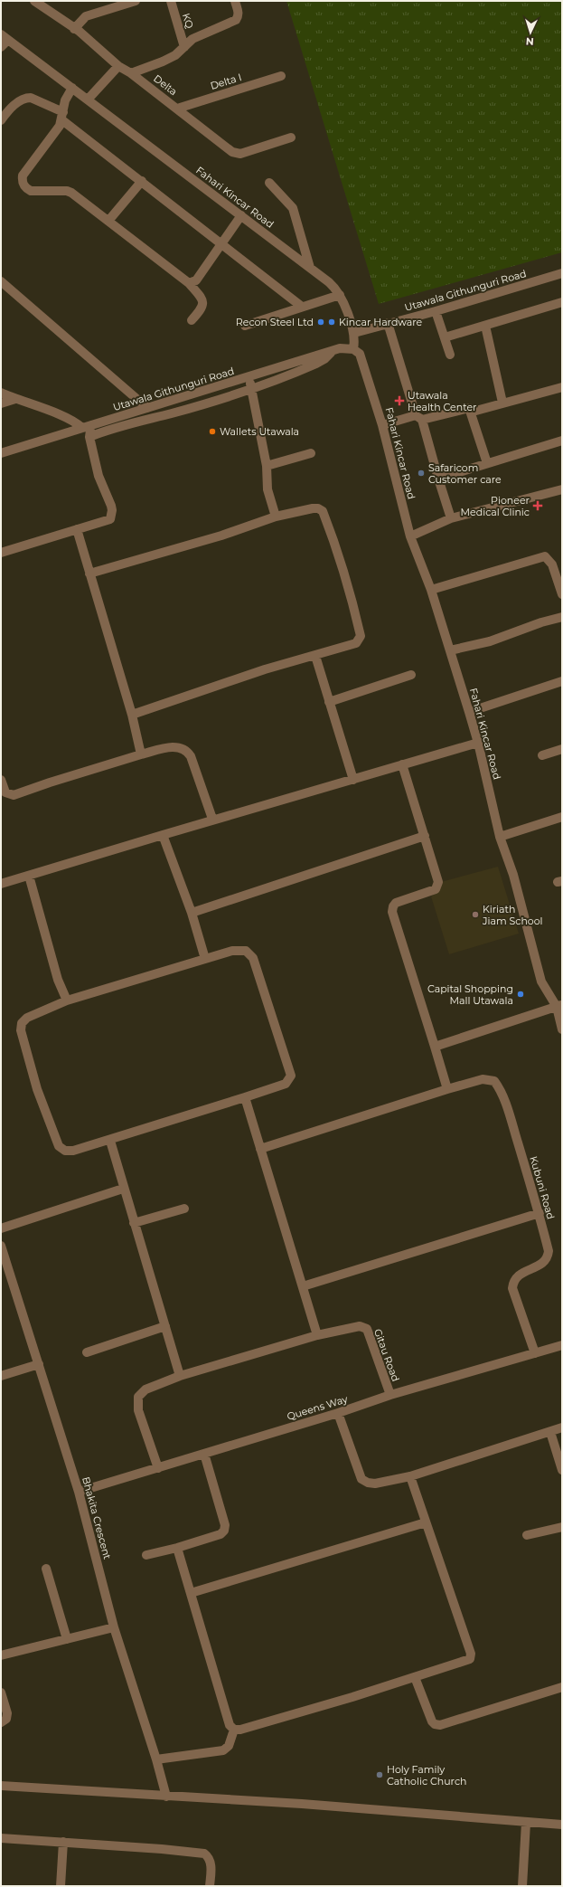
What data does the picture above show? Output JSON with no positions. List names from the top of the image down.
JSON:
{
  "streets": {
    "street": [
      "KQ",
      "Delta I",
      "Delta",
      "Fahari Kincar Road",
      "Utawala Githunguri Road",
      "Kubuni Road",
      "Gitau Road",
      "Queens Way",
      "Bhakita Crescent"
    ]
  },
  "crossings": [
    ["Delta I", "Delta"],
    ["Fahari Kincar Road", "Utawala Githunguri Road"],
    ["Kubuni Road", "Queens Way"],
    ["Gitau Road", "Queens Way"],
    ["Queens Way", "Bhakita Crescent"]
  ],
  "places": {
    "other": [
      "Recon Steel Ltd",
      "Kincar Hardware",
      "Wallets Utawala",
      "Safaricom Customer care",
      "Kiriath Jiam School",
      "Capital Shopping Mall Utawala",
      "Holy Family Catholic Church"
    ],
    "health": ["Utawala Health Center", "Pioneer Medical Clinic"]
  },
  "north": "bottom"
}
